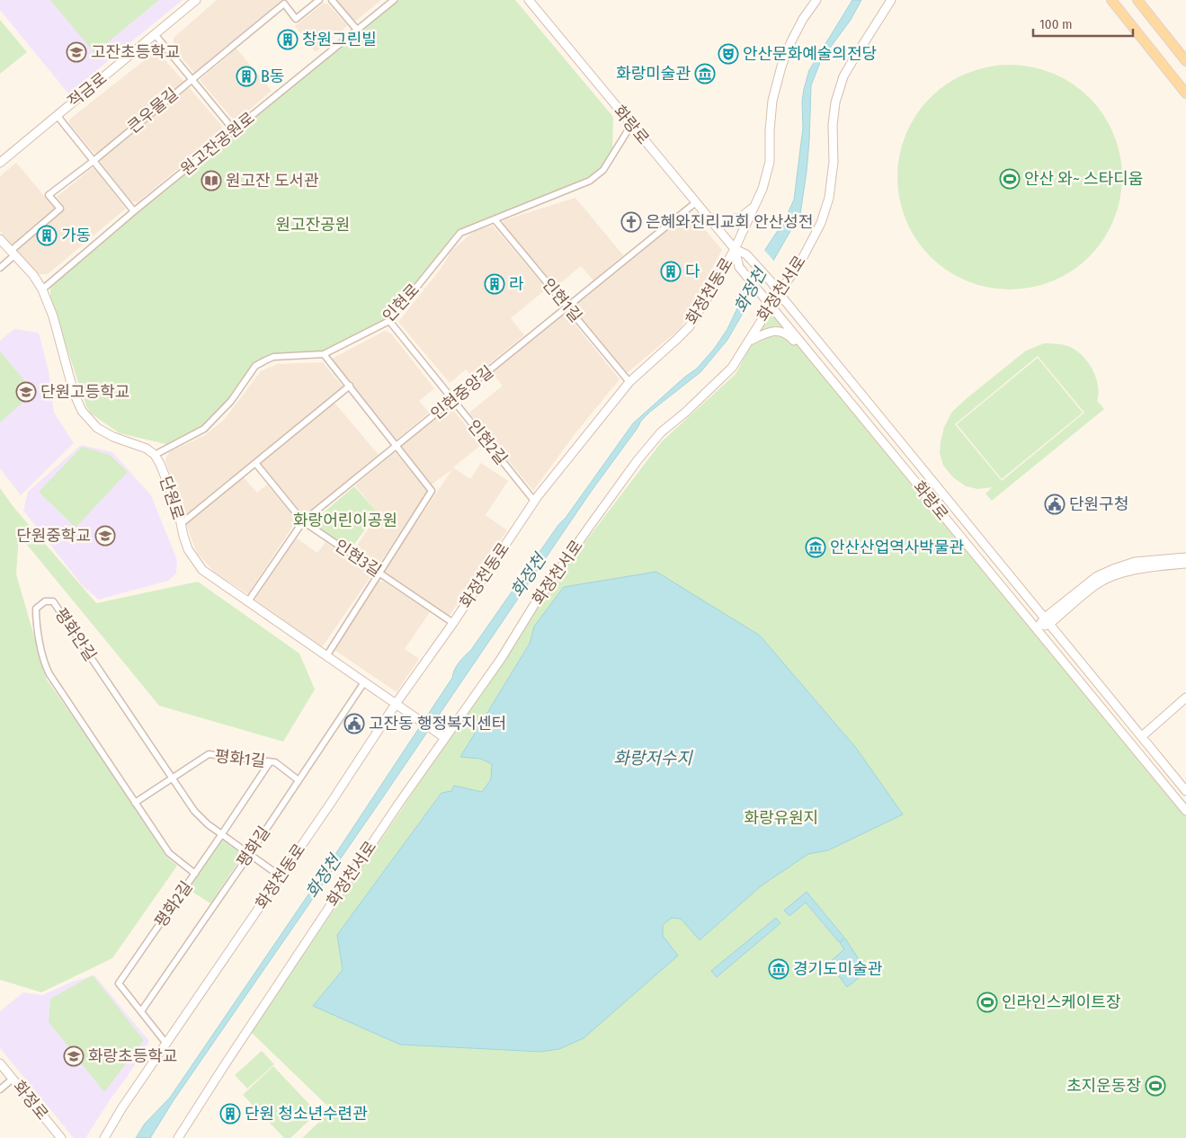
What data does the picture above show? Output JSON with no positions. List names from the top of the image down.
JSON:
{
  "streets": {
    "street": [
      "적금로",
      "큰우물길",
      "화랑로",
      "원고잔공원로",
      "화정천서로",
      "화정천동로",
      "인현1길",
      "인현로",
      "인현중앙길",
      "인현2길",
      "단원로",
      "인현3길",
      "평화안길",
      "평화1길",
      "평화길",
      "평화2길",
      "화정로"
    ]
  },
  "crossings": [
    ["화랑로", "화정천서로"],
    ["화랑로", "화정천동로"],
    ["화랑로", "인현로"],
    ["화랑로", "인현중앙길"],
    ["화정천서로", "단원로"],
    ["화정천동로", "인현1길"],
    ["화정천동로", "인현2길"],
    ["화정천동로", "단원로"],
    ["화정천동로", "인현3길"],
    ["화정천동로", "평화안길"],
    ["화정천동로", "평화2길"],
    ["인현1길", "인현로"],
    ["인현1길", "인현중앙길"],
    ["인현로", "인현2길"],
    ["인현로", "단원로"],
    ["인현중앙길", "인현2길"],
    ["인현중앙길", "단원로"],
    ["인현중앙길", "인현3길"],
    ["단원로", "평화길"],
    ["평화안길", "평화1길"],
    ["평화안길", "평화길"],
    ["평화안길", "평화2길"],
    ["평화1길", "평화길"],
    ["평화1길", "평화2길"],
    ["평화길", "평화2길"]
  ],
  "water": ["화정천", "화랑저수지"],
  "parks": ["원고잔공원", "화랑어린이공원", "화랑유원지"],
  "places": {
    "building": [
      "창원그린빌",
      "B동",
      "가동",
      "다",
      "라",
      "단원 청소년수련관"
    ],
    "school or university": [
      "고잔초등학교",
      "단원고등학교",
      "단원중학교",
      "화랑초등학교"
    ],
    "theatre": ["안산문화예술의전당"],
    "museum": ["화랑미술관", "안산산업역사박물관", "경기도미술관"],
    "sports": ["안산 와~ 스타디움", "인라인스케이트장", "초지운동장"],
    "library": ["원고잔 도서관"],
    "church": ["은혜와진리교회 안산성전"],
    "public building": ["단원구청", "고잔동 행정복지센터"]
  },
  "scale_bar": "100 m"
}
